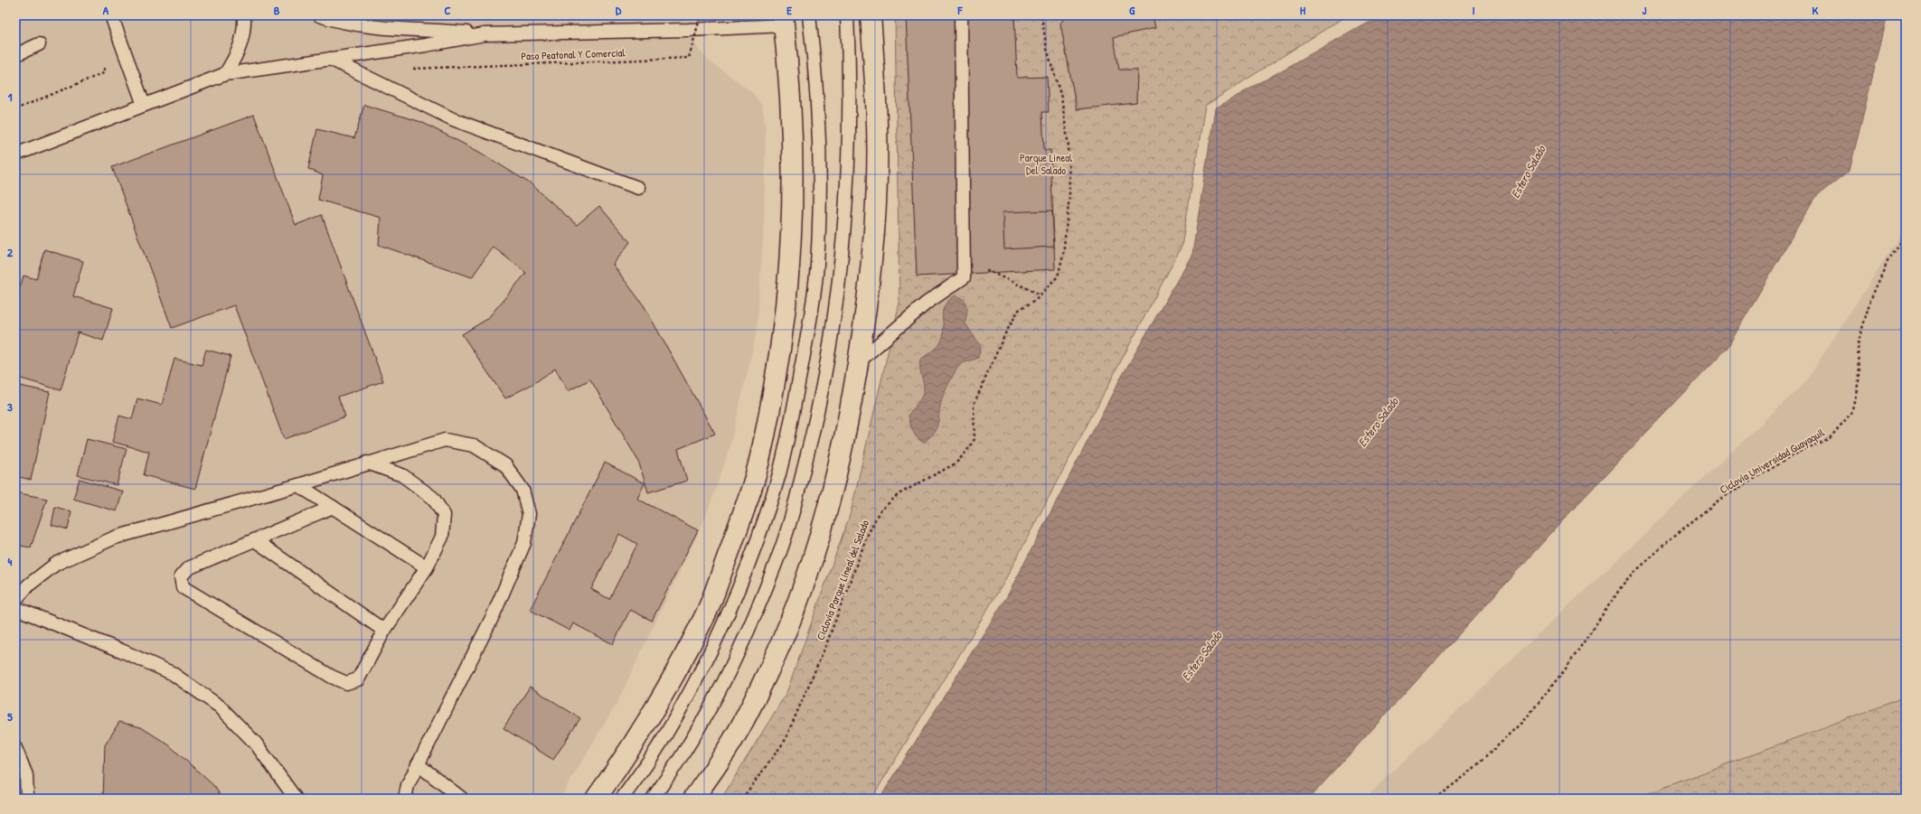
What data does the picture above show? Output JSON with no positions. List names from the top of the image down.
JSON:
{
  "streets": {
    "path": ["Paso Peatonal Y Comercial", "Ciclovía Universidad Guayaquil", "Ciclovía Parque Lineal del Salado"]
  },
  "water": ["Estero Salado"],
  "parks": ["Parque Lineal Del Salado"],
  "grid": {
    "columns": [
      "A",
      "B",
      "C",
      "D",
      "E",
      "F",
      "G",
      "H",
      "I",
      "J",
      "K"
    ],
    "rows": [
      "1",
      "2",
      "3",
      "4",
      "5"
    ]
  }
}
